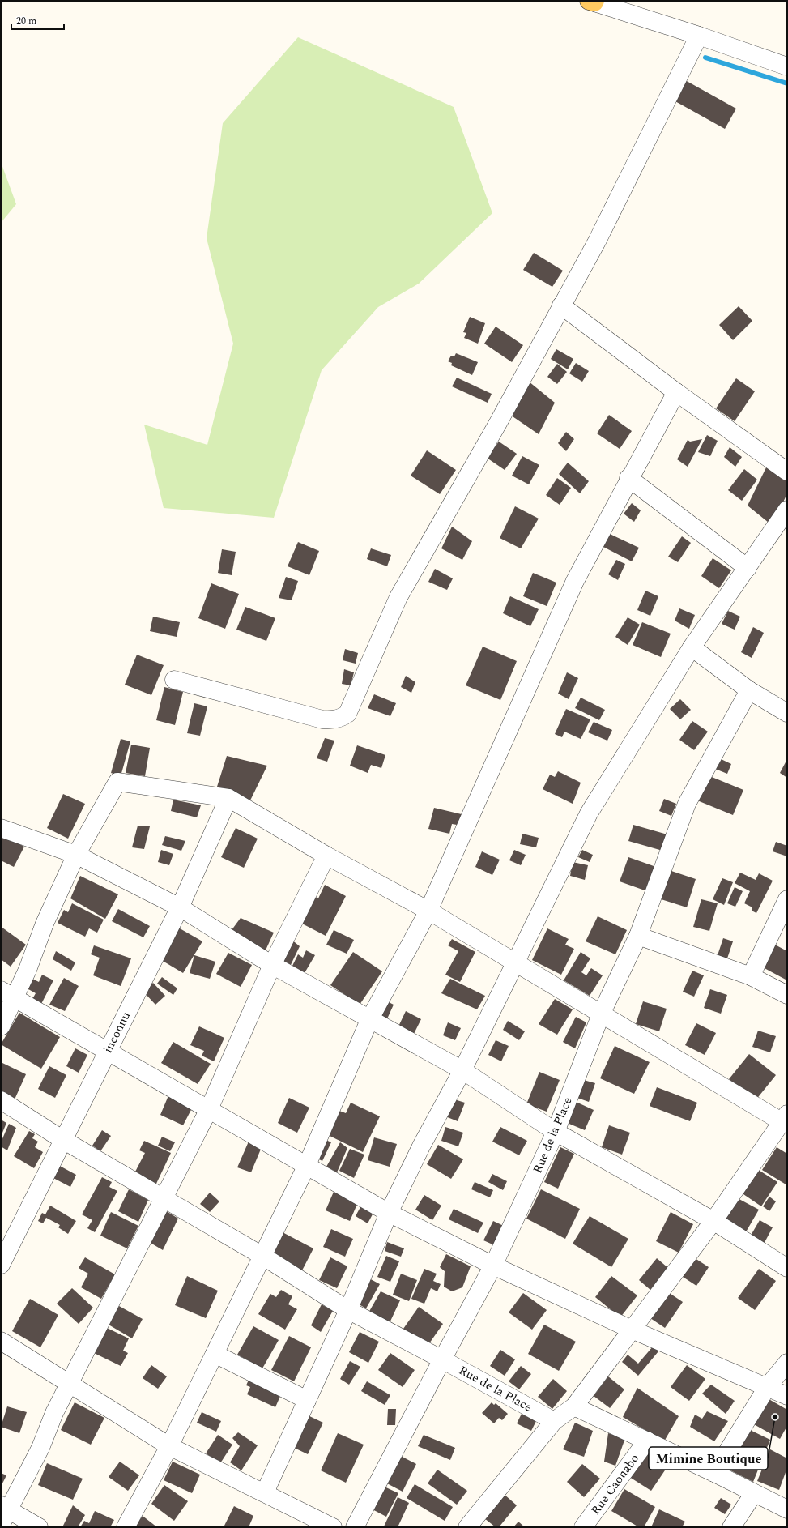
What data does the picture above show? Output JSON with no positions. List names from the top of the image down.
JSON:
{
  "streets": {
    "street": ["inconnu", "Rue de la Place", "Rue Caonabo"]
  },
  "places": ["Mimine Boutique"],
  "scale_bar": "20 m"
}
